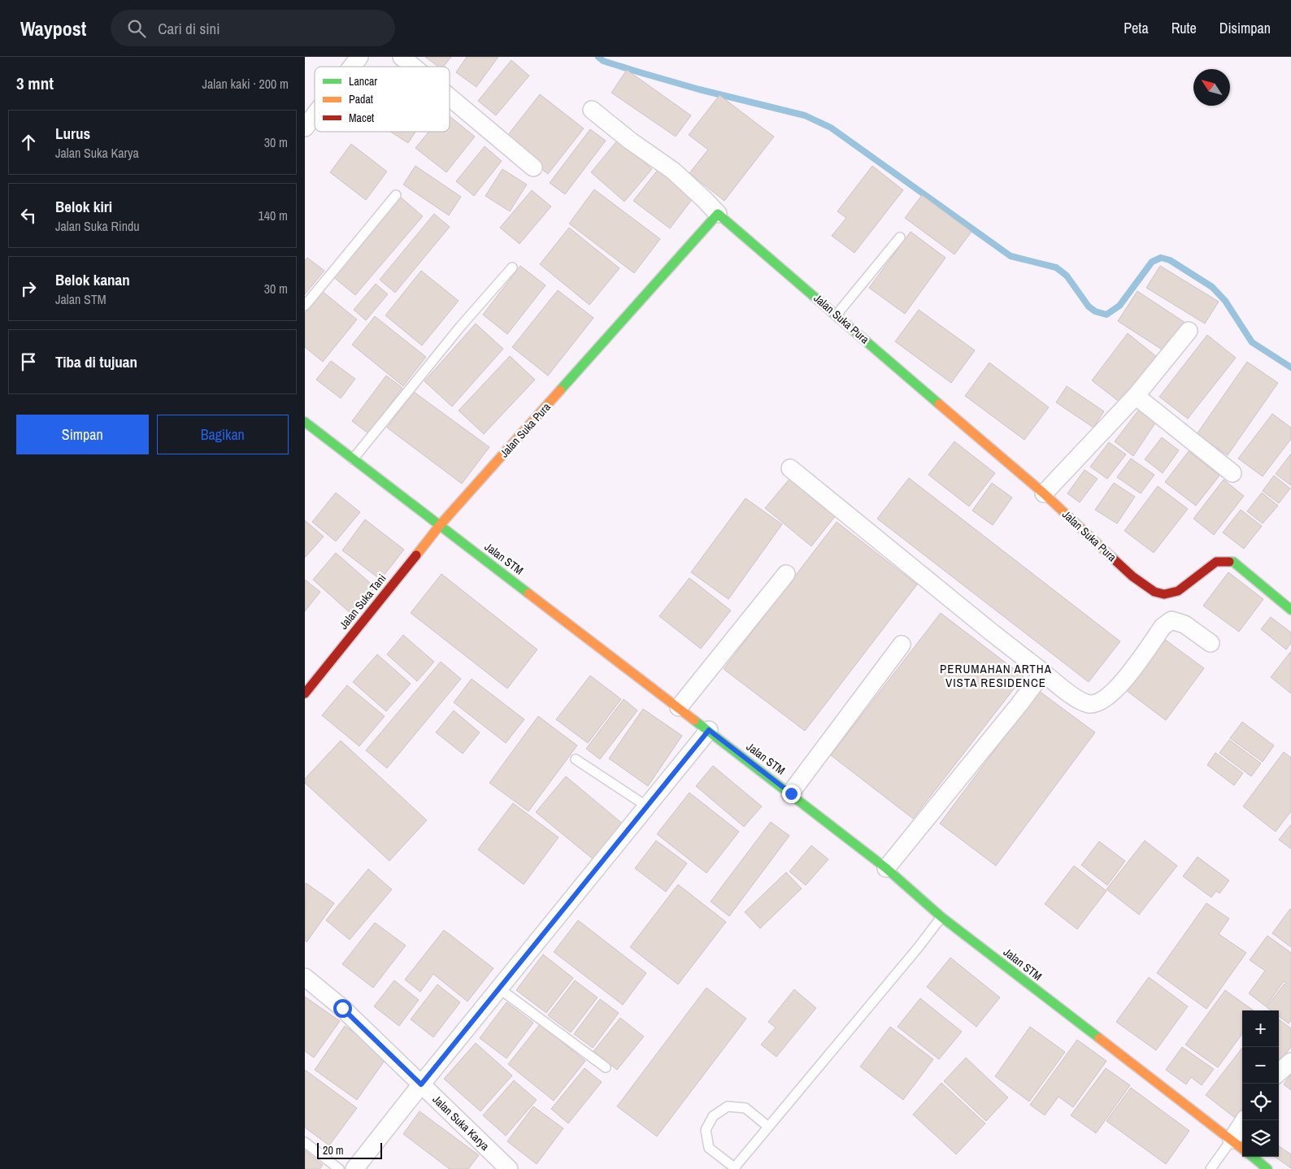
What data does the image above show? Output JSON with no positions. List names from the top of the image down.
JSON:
{
  "streets": {
    "street": [
      "Jalan Suka Pura",
      "Jalan STM",
      "Jalan Suka Tani",
      "Jalan Suka Karya"
    ]
  },
  "crossings": [
    ["Jalan Suka Pura", "Jalan STM"],
    ["Jalan Suka Pura", "Jalan Suka Tani"],
    ["Jalan STM", "Jalan Suka Tani"]
  ],
  "districts": ["PERUMAHAN ARTHA VISTA RESIDENCE"],
  "legend": ["Lancar", "Padat", "Macet"],
  "scale_bar": "20 m",
  "north": "top left",
  "page": {
    "header": "Waypost",
    "search": "Cari di sini",
    "nav": ["Peta", "Rute", "Disimpan"],
    "heading": ["3 mnt", "Jalan kaki · 200 m"],
    "list": [
      ["Lurus", "Jalan Suka Karya", "30 m"],
      ["Belok kiri", "Jalan Suka Rindu", "140 m"],
      ["Belok kanan", "Jalan STM", "30 m"],
      "Tiba di tujuan"
    ],
    "buttons": ["Simpan", "Bagikan"],
    "map_buttons": ["+", "−"],
    "scale": "20 m"
  }
}
